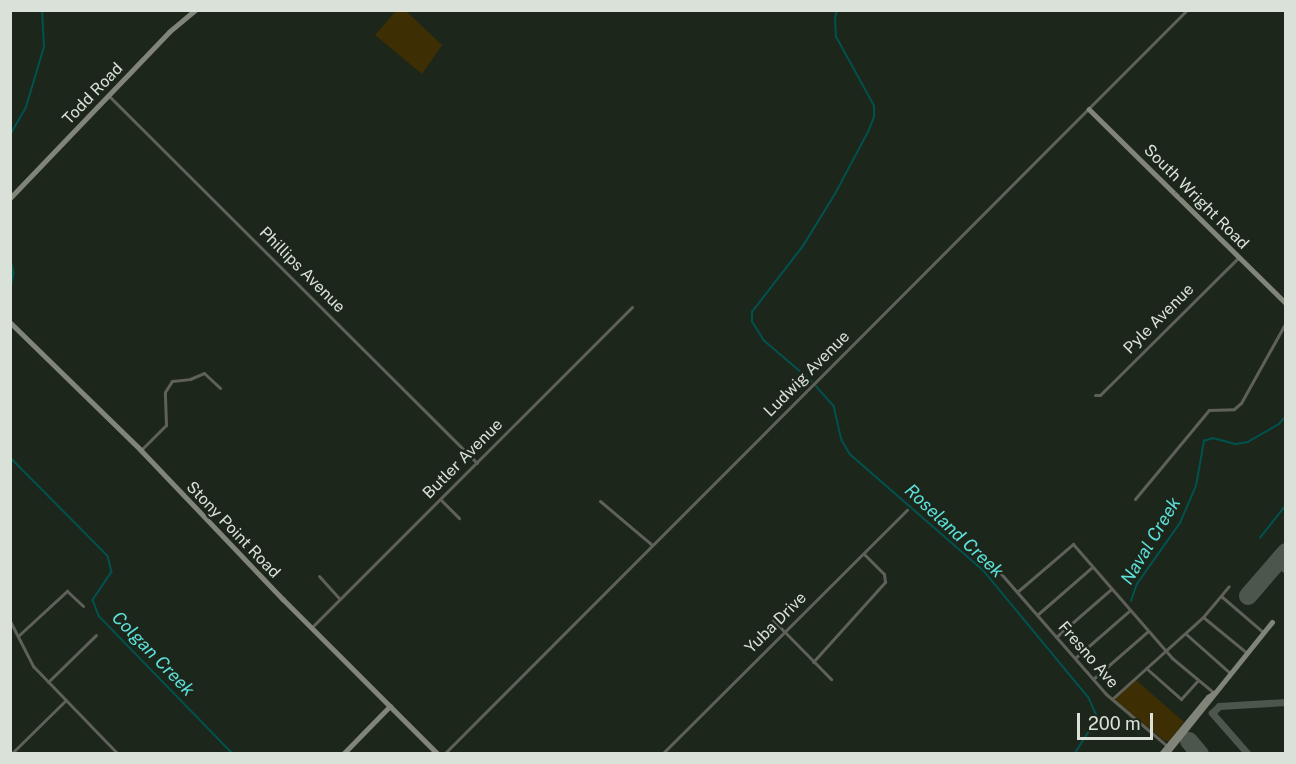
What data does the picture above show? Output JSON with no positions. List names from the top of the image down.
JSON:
{
  "streets": {
    "main road": ["Todd Road", "South Wright Road", "Stony Point Road"],
    "street": [
      "Phillips Avenue",
      "Pyle Avenue",
      "Ludwig Avenue",
      "Butler Avenue",
      "Yuba Drive",
      "Fresno Ave"
    ]
  },
  "crossings": [
    ["Todd Road", "Phillips Avenue"],
    ["South Wright Road", "Pyle Avenue"],
    ["South Wright Road", "Ludwig Avenue"],
    ["Phillips Avenue", "Butler Avenue"],
    ["Butler Avenue", "Stony Point Road"]
  ],
  "water": ["Roseland Creek", "Naval Creek", "Colgan Creek"],
  "scale_bar": "200 m"
}
